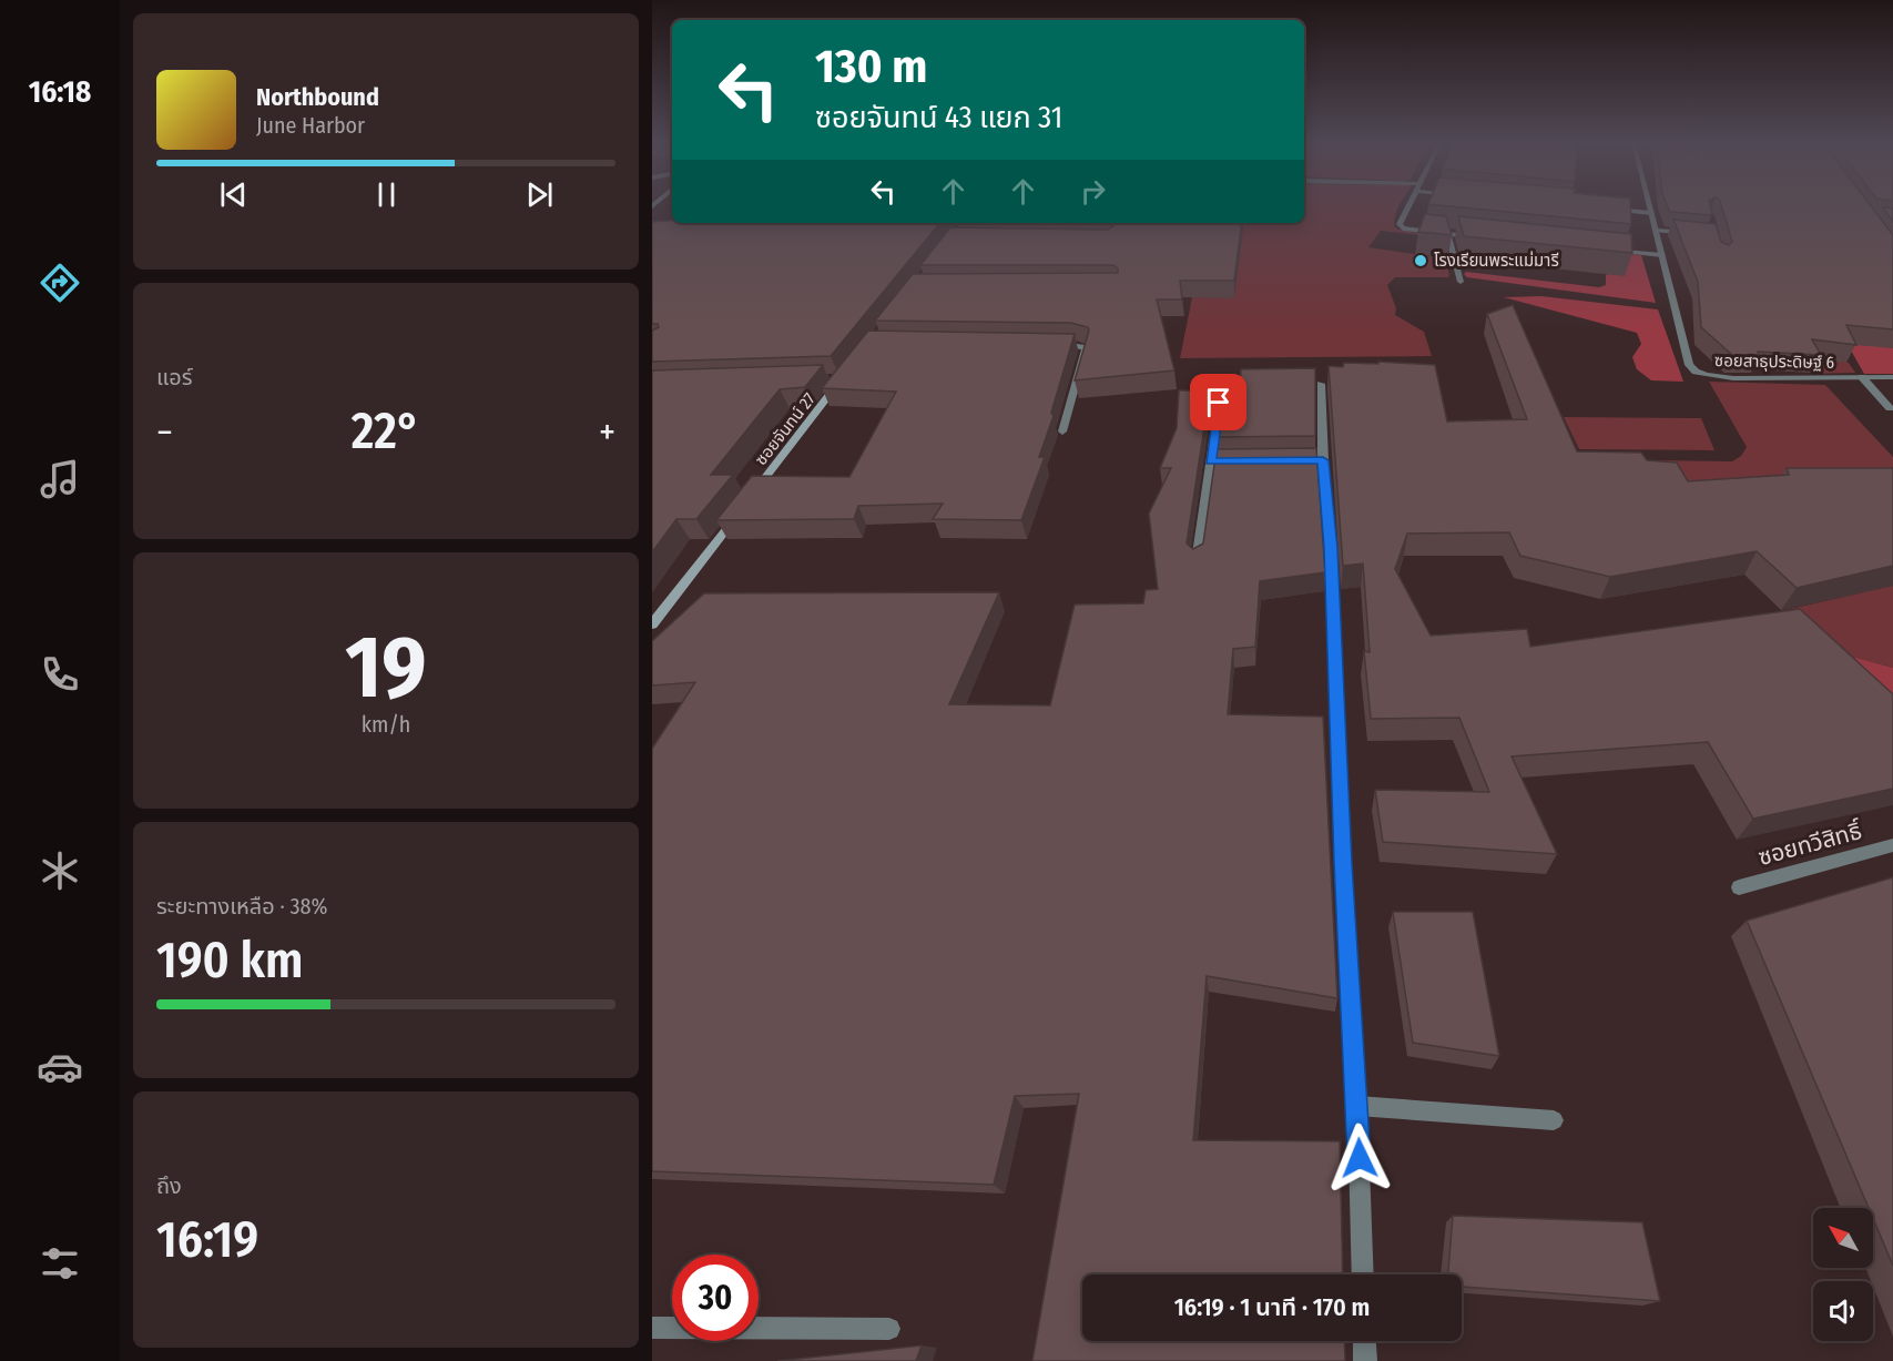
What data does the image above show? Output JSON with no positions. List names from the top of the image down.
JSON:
{
  "streets": {
    "street": ["ซอยสาธุประดิษฐ์ 6", "ซอยจันทน์ 27", "ซอยทวีสิทธิ์"]
  },
  "places": ["โรงเรียนพระแม่มารี"],
  "north": "top left",
  "page": {
    "tabs": "16:18",
    "turn": ["130 m", "ซอยจันทน์ 43 แยก 31"],
    "song": ["Northbound", "June Harbor"],
    "tile": [
      "แอร์",
      ["19", "km/h"],
      ["ระยะทางเหลือ · 38%", "190 km"],
      ["ถึง", "16:19"]
    ],
    "heat": ["−", "22°", "+"],
    "limit": "30",
    "trip": "16:19 · 1 นาที · 170 m"
  }
}
